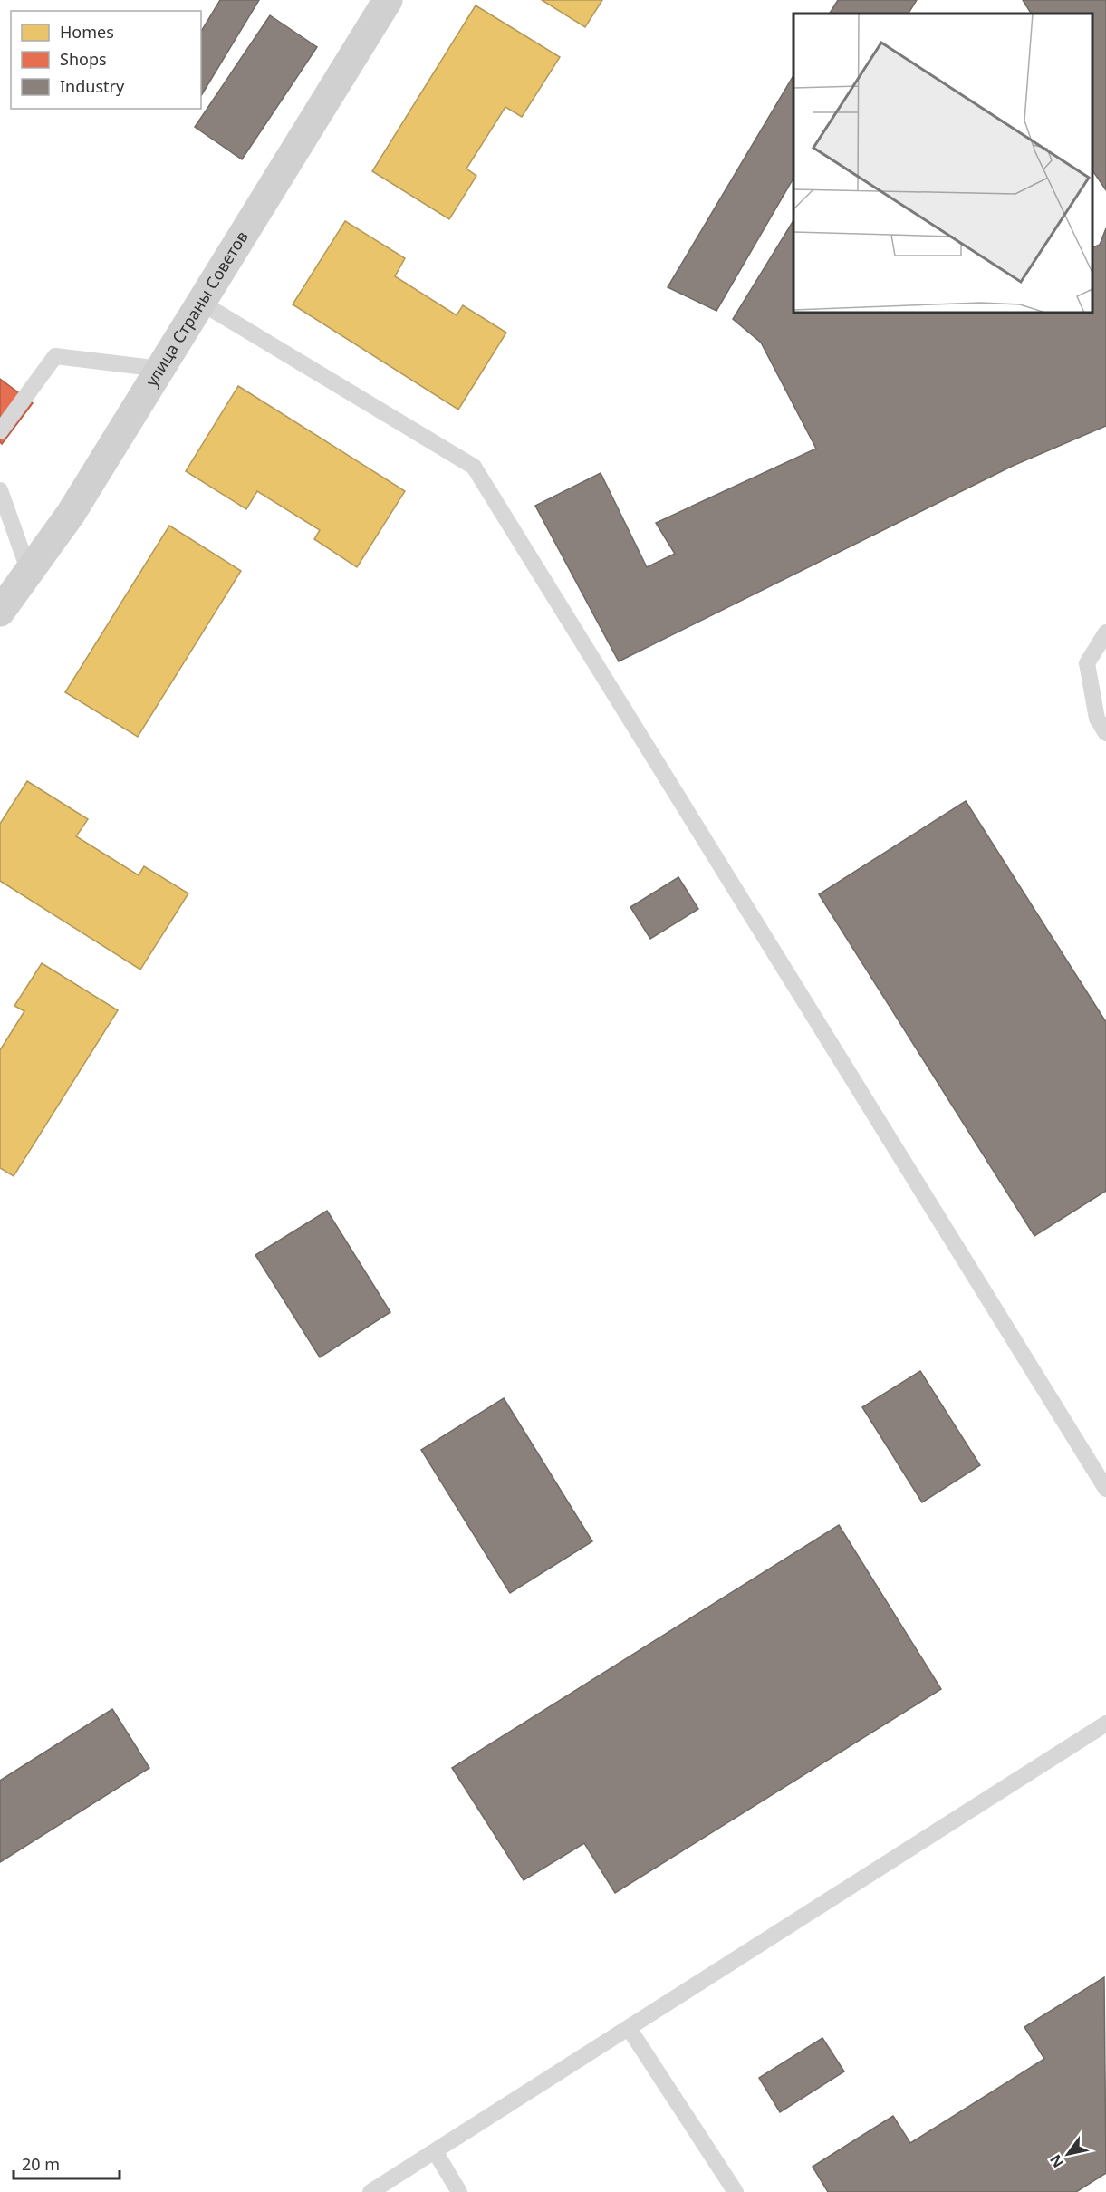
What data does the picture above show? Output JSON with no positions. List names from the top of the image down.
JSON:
{
  "streets": {
    "main road": ["улица Страны Советов"]
  },
  "legend": ["Homes", "Shops", "Industry"],
  "scale_bar": "20 m",
  "north": "bottom left"
}
